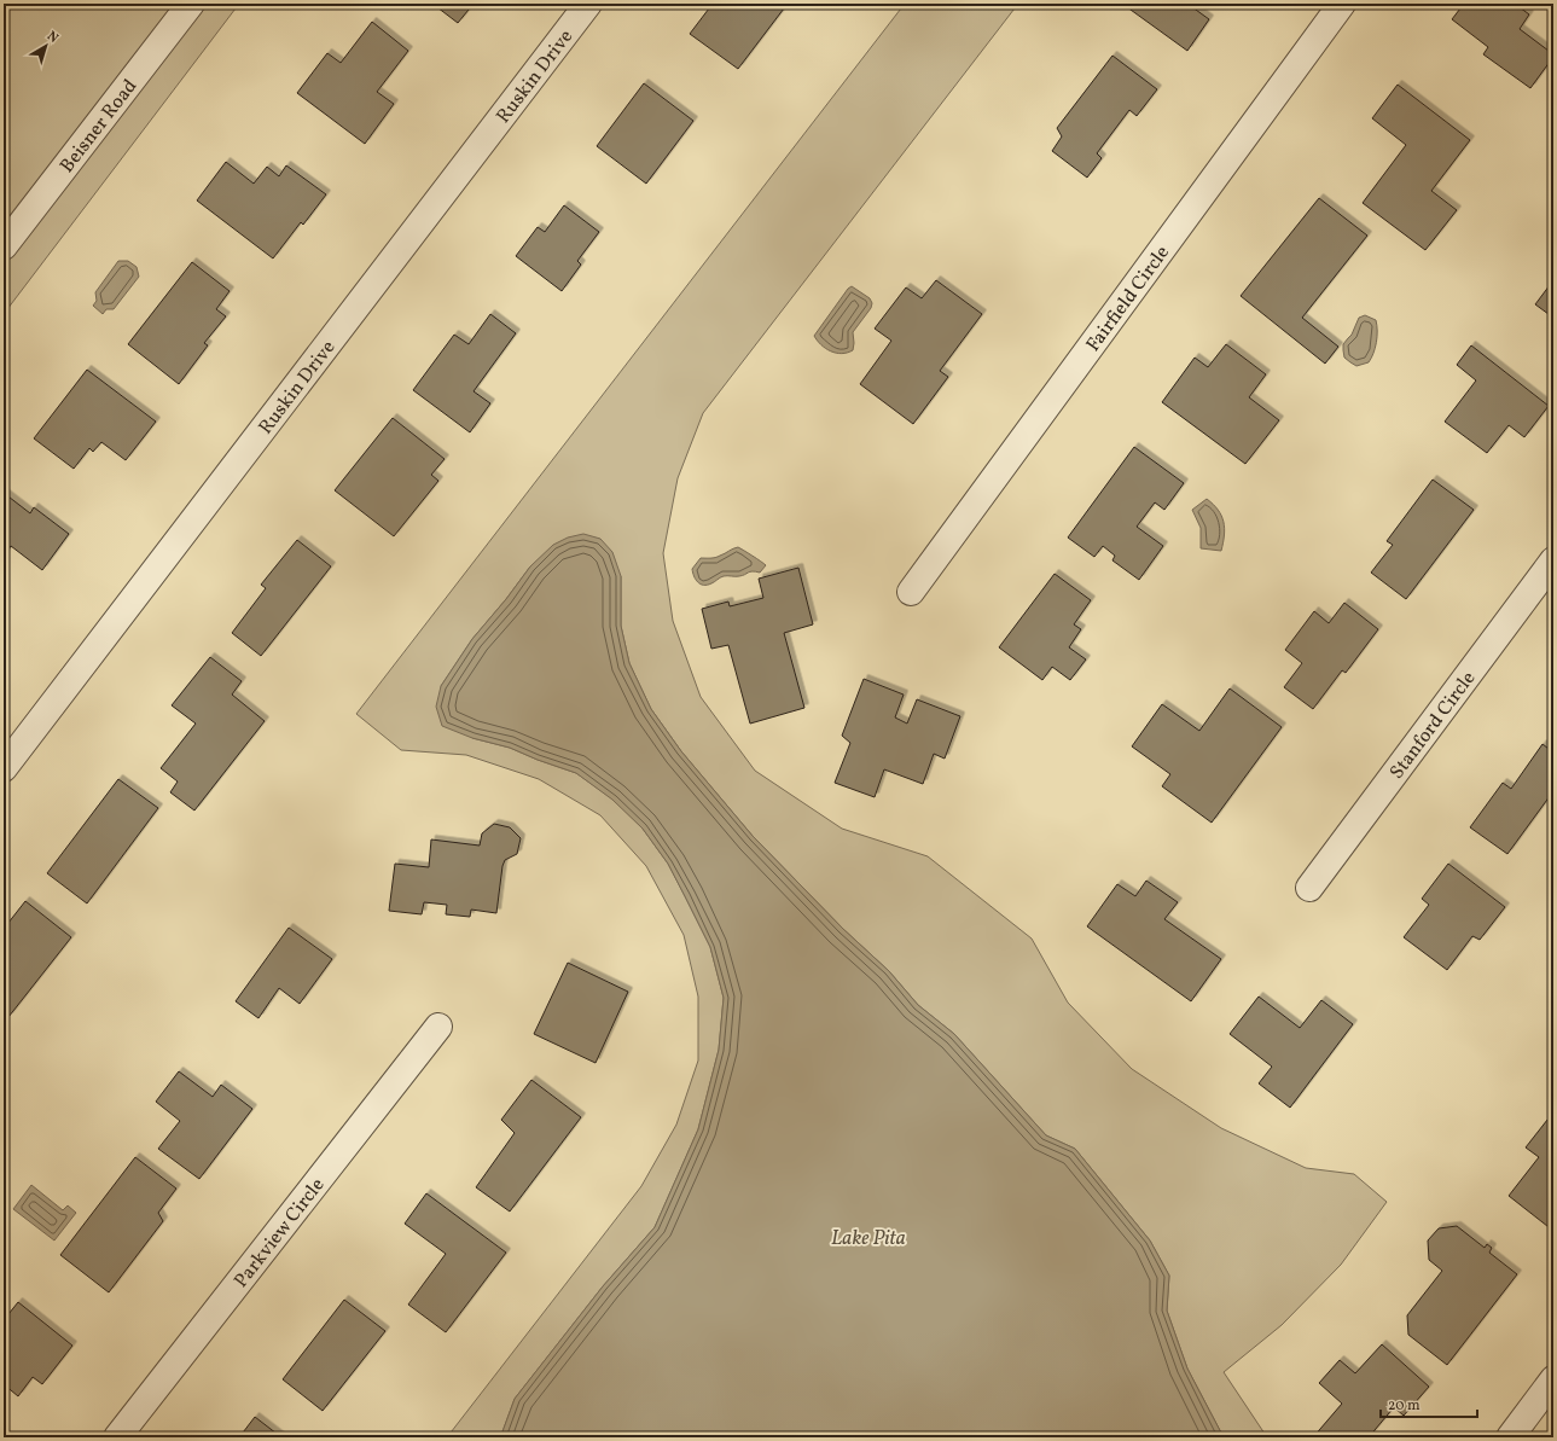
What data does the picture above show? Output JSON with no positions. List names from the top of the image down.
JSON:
{
  "streets": {
    "street": [
      "Ruskin Drive",
      "Beisner Road",
      "Fairfield Circle",
      "Stanford Circle",
      "Parkview Circle"
    ]
  },
  "water": ["Lake Pita"],
  "scale_bar": "20 m",
  "north": "top right"
}
